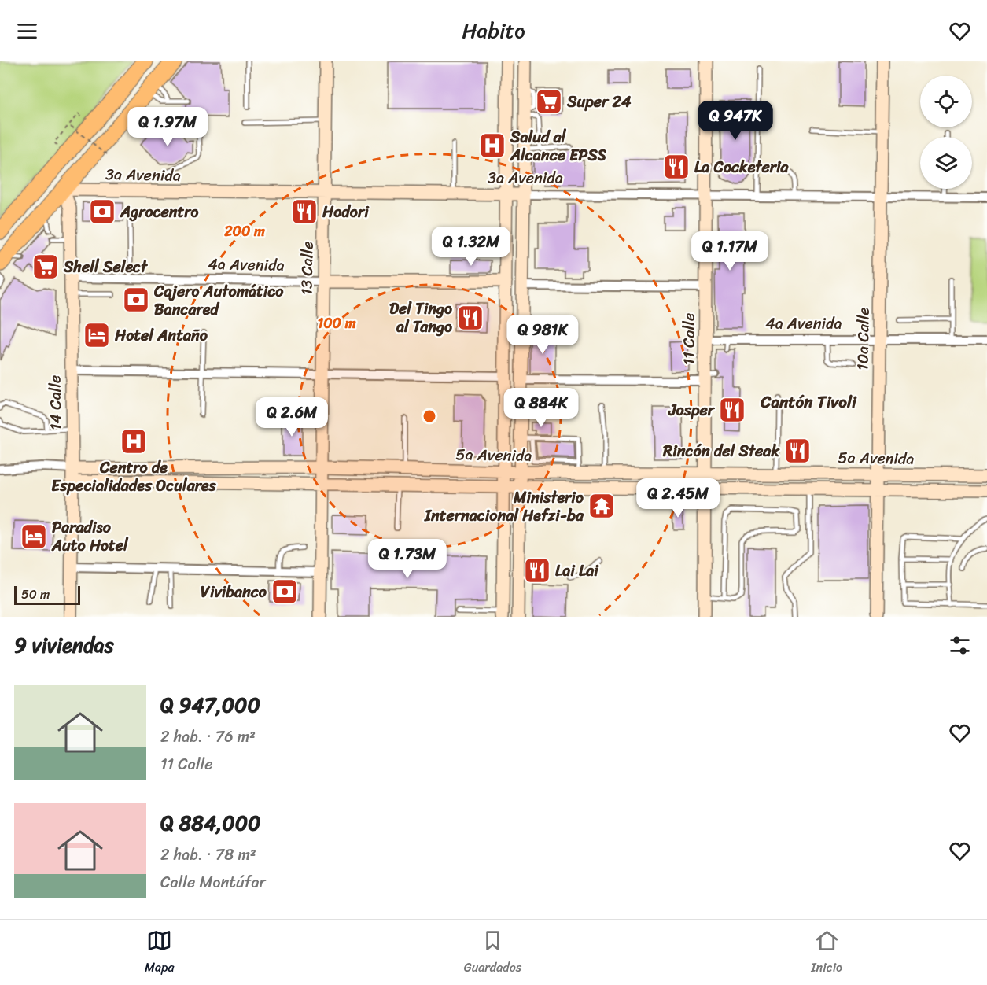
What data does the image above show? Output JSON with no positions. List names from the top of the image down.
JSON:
{
  "streets": {
    "street": [
      "3a Avenida",
      "4a Avenida",
      "13 Calle",
      "11 Calle",
      "10a Calle",
      "14 Calle",
      "5a Avenida"
    ]
  },
  "crossings": [
    ["3a Avenida", "13 Calle"],
    ["3a Avenida", "11 Calle"],
    ["3a Avenida", "10a Calle"],
    ["3a Avenida", "14 Calle"],
    ["4a Avenida", "13 Calle"],
    ["4a Avenida", "11 Calle"],
    ["4a Avenida", "10a Calle"],
    ["4a Avenida", "14 Calle"],
    ["13 Calle", "5a Avenida"],
    ["11 Calle", "5a Avenida"],
    ["10a Calle", "5a Avenida"],
    ["14 Calle", "5a Avenida"]
  ],
  "districts": ["Cantón Tivoli"],
  "places": {
    "supermarket": ["Super 24", "Shell Select"],
    "hospital": ["Salud al Alcance EPSS", "Centro de Especialidades Oculares"],
    "restaurant": [
      "La Cocketeria",
      "Hodori",
      "Del Tingo al Tango",
      "Josper",
      "Rincón del Steak",
      "Lai Lai"
    ],
    "bank": ["Agrocentro", "Cajero Automático Bancared", "Vivibanco"],
    "hotel": ["Hotel Antaño", "Paradiso Auto Hotel"],
    "temple": ["Ministerio Internacional Hefzi-ba"]
  },
  "scale_bar": "50 m",
  "page": {
    "header": "Habito",
    "price": [
      "Q 947K",
      "Q 1.97M",
      "Q 1.32M",
      "Q 1.17M",
      "Q 981K",
      "Q 884K",
      "Q 2.6M",
      "Q 2.45M",
      "Q 1.73M"
    ],
    "scale": "50 m",
    "heading": "9 viviendas",
    "list": [
      {
        "name": "Q 947,000",
        "note": "2 hab. · 76 m² · 11 Calle"
      },
      {
        "name": "Q 884,000",
        "note": "2 hab. · 78 m² · Calle Montúfar"
      }
    ],
    "tabs": ["Mapa", "Guardados", "Inicio"]
  },
  "rings": ["200 m", "100 m"]
}
